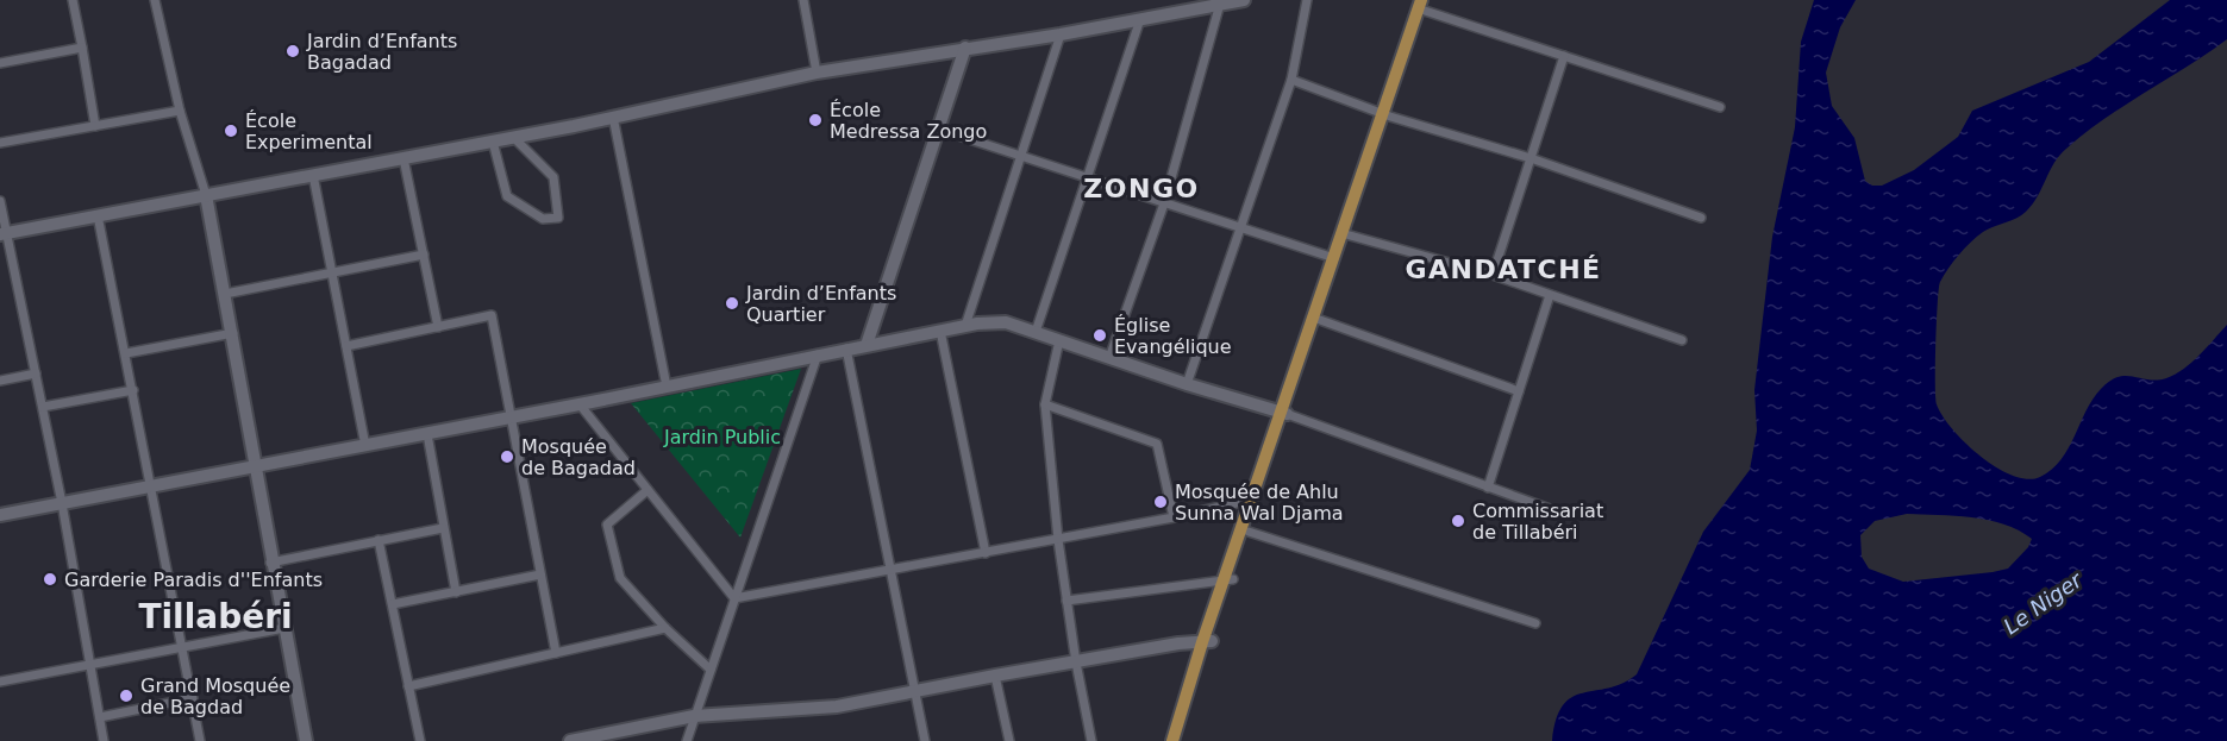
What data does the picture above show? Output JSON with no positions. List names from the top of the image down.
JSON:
{
  "districts": ["ZONGO", "GANDATCHÉ", "Tillabéri"],
  "water": ["Le Niger"],
  "parks": ["Jardin Public"],
  "places": [
    "Jardin d’Enfants Bagadad",
    "École Medressa Zongo",
    "École Experimental",
    "Jardin d’Enfants Quartier",
    "Église Evangélique",
    "Mosquée de Bagadad",
    "Mosquée de Ahlu Sunna Wal Djama",
    "Commissariat de Tillabéri",
    "Garderie Paradis d''Enfants",
    "Grand Mosquée de Bagdad"
  ]
}
